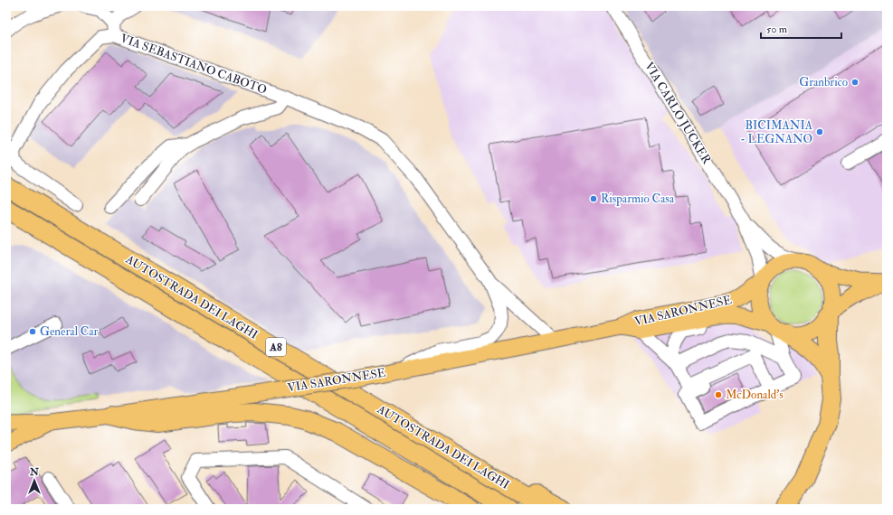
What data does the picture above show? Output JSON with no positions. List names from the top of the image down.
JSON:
{
  "streets": {
    "highway": ["AUTOSTRADA DEI LAGHI", "A8"],
    "main road": ["VIA SARONNESE"],
    "street": ["VIA SEBASTIANO CABOTO", "VIA CARLO JUCKER"]
  },
  "crossings": [
    ["VIA CARLO JUCKER", "VIA SARONNESE"]
  ],
  "places": [
    "Granbrico",
    "BICIMANIA - LEGNANO",
    "Risparmio Casa",
    "General Car",
    "McDonald's"
  ],
  "scale_bar": "50 m",
  "north": "top"
}
